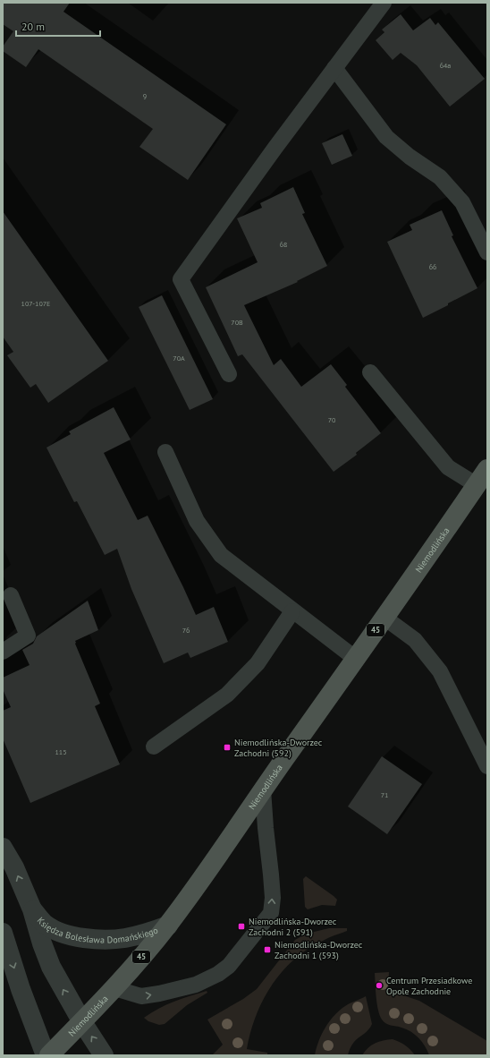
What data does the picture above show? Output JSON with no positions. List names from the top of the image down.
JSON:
{
  "streets": {
    "main road": ["Niemodlińska", "45"],
    "street": ["Księdza Bolesława Domańskiego"]
  },
  "crossings": [
    ["Niemodlińska", "Księdza Bolesława Domańskiego"]
  ],
  "places": {
    "transit": ["Niemodlińska-Dworzec Zachodni (592)", "Niemodlińska-Dworzec Zachodni 2 (591)", "Niemodlińska-Dworzec Zachodni 1 (593)"],
    "other": ["Centrum Przesiadkowe Opole Zachodnie"]
  },
  "house_numbers": [
    "64a",
    "9",
    "68",
    "66",
    "107-107E",
    "70B",
    "70A",
    "70",
    "76",
    "115",
    "71"
  ],
  "scale_bar": "20 m"
}
